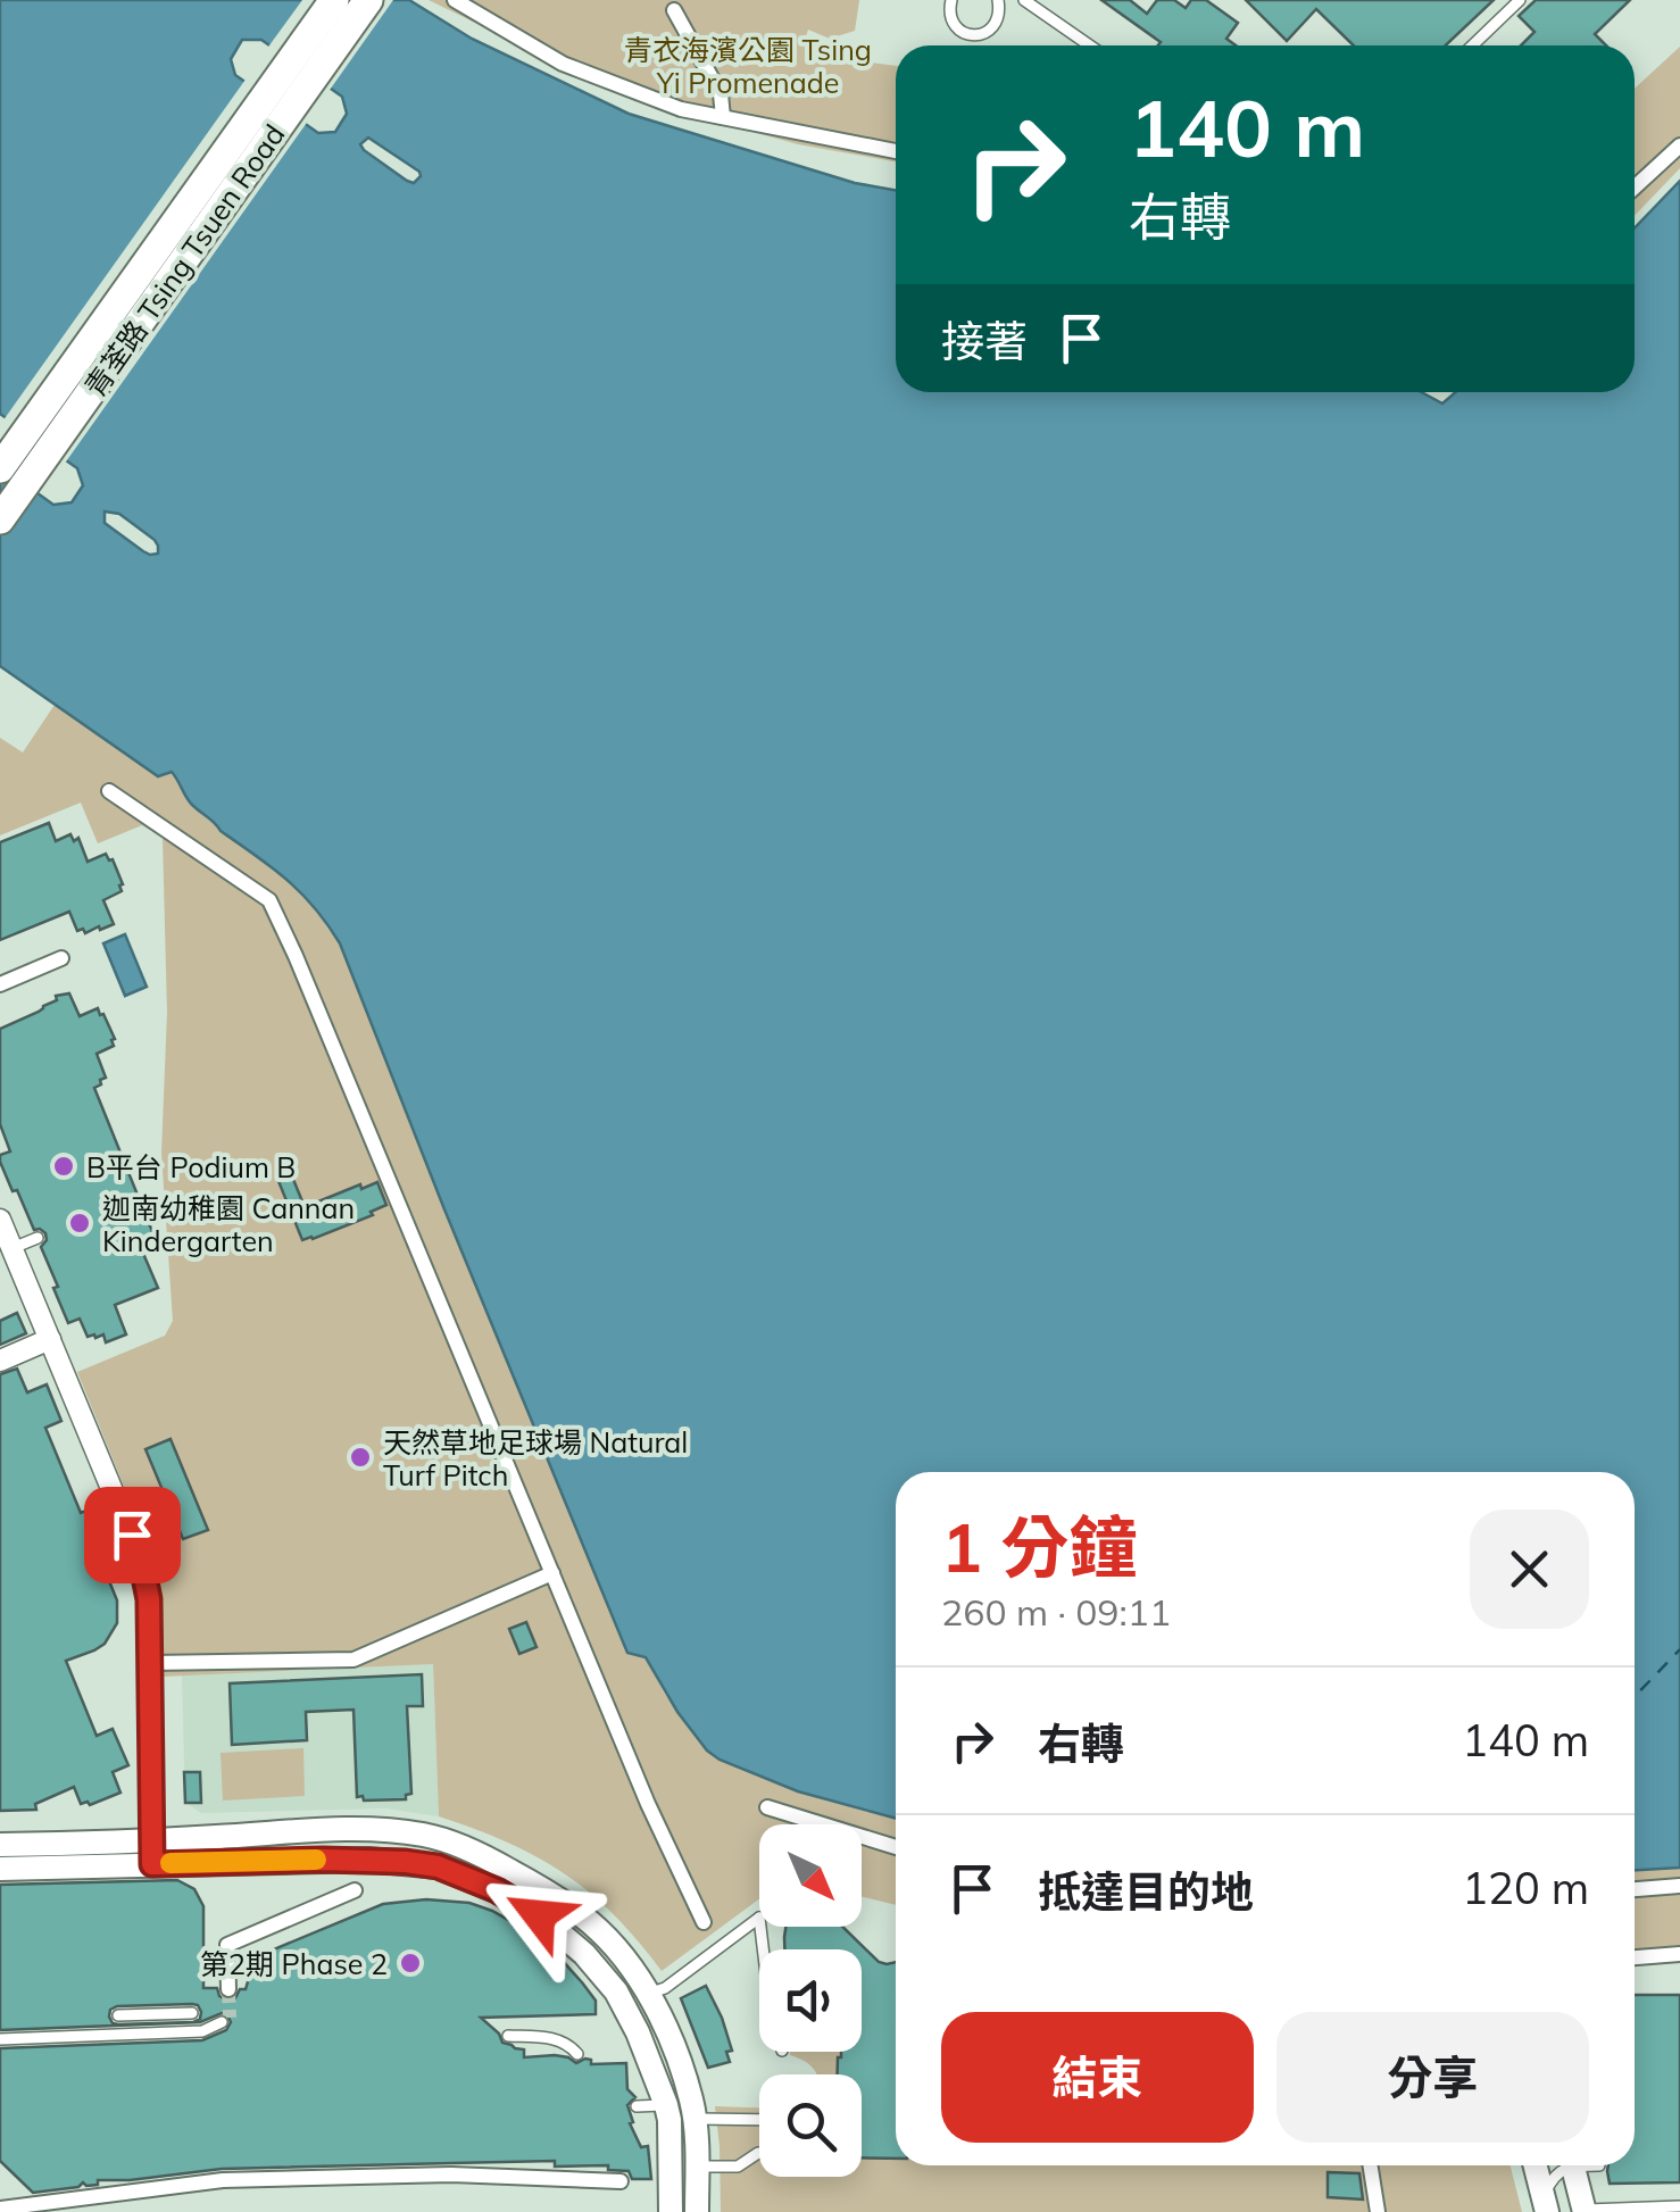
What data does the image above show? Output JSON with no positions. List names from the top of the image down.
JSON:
{
  "streets": {
    "main road": ["青荃路 Tsing Tsuen Road"]
  },
  "parks": ["青衣海濱公園 Tsing Yi Promenade"],
  "places": [
    "B平台 Podium B",
    "迦南幼稚園 Cannan Kindergarten",
    "天然草地足球場 Natural Turf Pitch",
    "第2期 Phase 2"
  ],
  "north": "bottom right",
  "page": {
    "turn": ["140 m", "右轉"],
    "then": "接著",
    "heading": ["1 分鐘", "260 m · 09:11"],
    "list": [
      {
        "name": "右轉",
        "value": "140 m"
      },
      {
        "name": "抵達目的地",
        "value": "120 m"
      }
    ],
    "buttons": ["結束", "分享"]
  }
}
